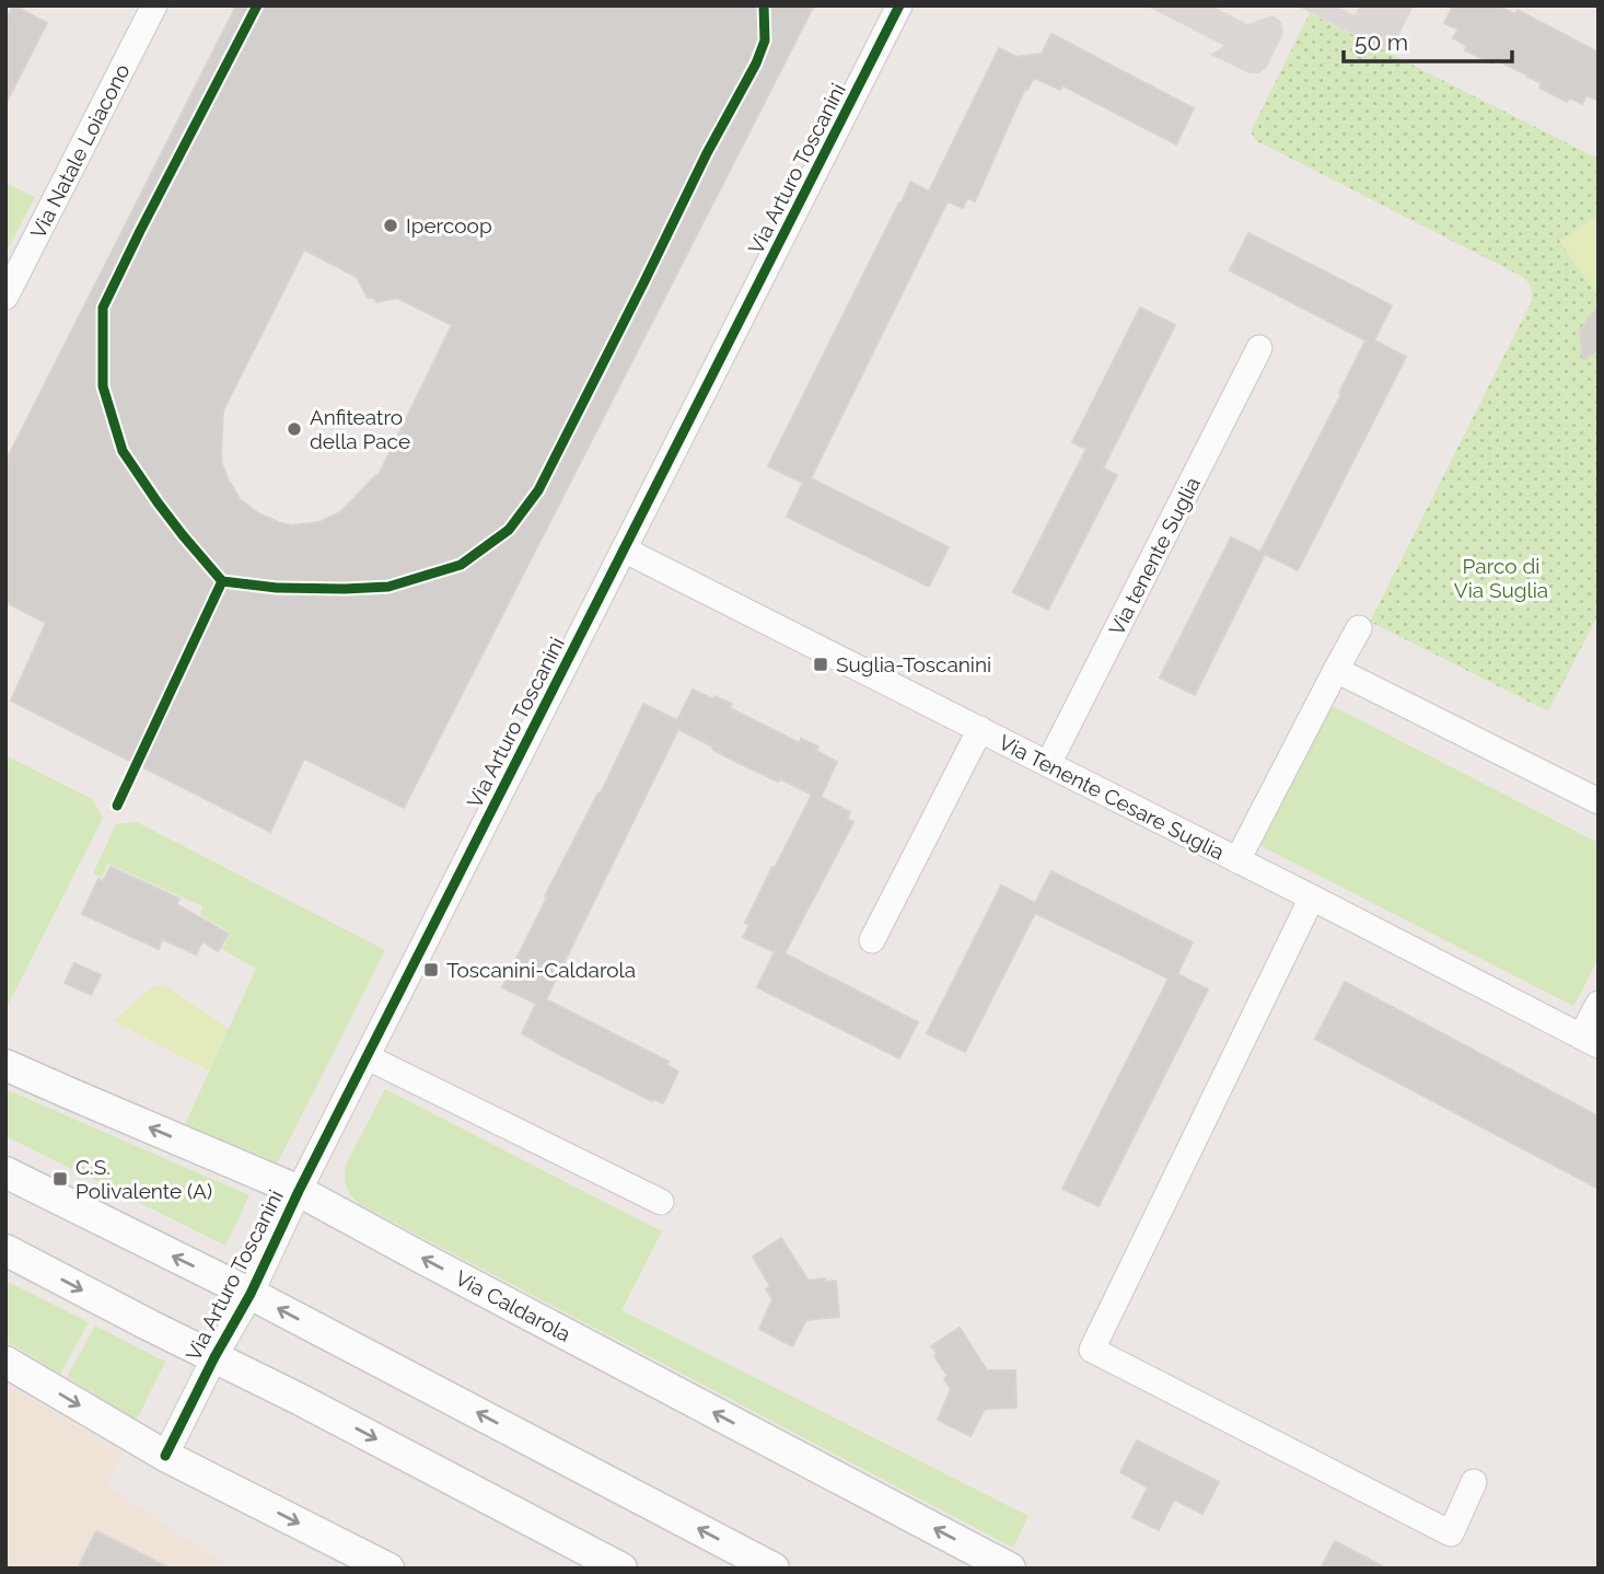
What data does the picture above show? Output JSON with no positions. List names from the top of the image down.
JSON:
{
  "streets": {
    "street": [
      "Via Natale Loiacono",
      "Via Arturo Toscanini",
      "Via tenente Suglia",
      "Via Tenente Cesare Suglia",
      "Via Caldarola"
    ]
  },
  "crossings": [
    ["Via Arturo Toscanini", "Via Tenente Cesare Suglia"],
    ["Via Arturo Toscanini", "Via Caldarola"],
    ["Via tenente Suglia", "Via Tenente Cesare Suglia"]
  ],
  "parks": ["Parco di Via Suglia"],
  "places": {
    "other": ["Ipercoop", "Anfiteatro della Pace"],
    "transit": ["Suglia-Toscanini", "Toscanini-Caldarola", "C.S. Polivalente (A)"]
  },
  "scale_bar": "50 m"
}
